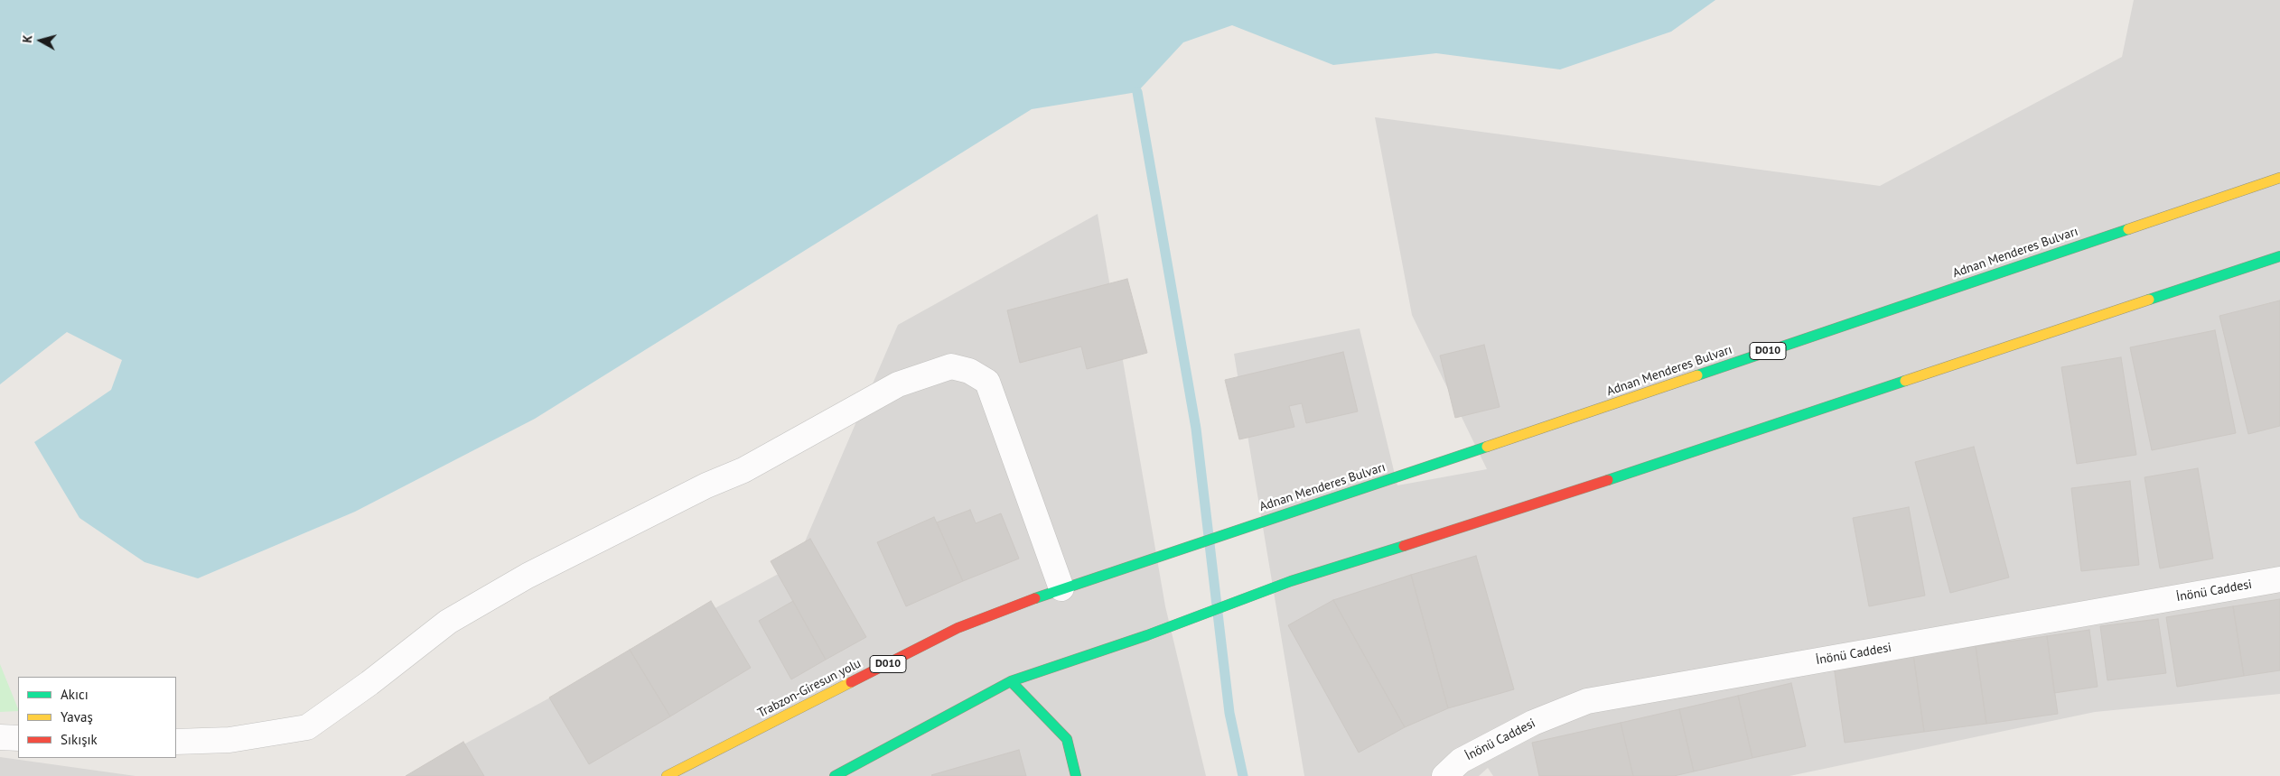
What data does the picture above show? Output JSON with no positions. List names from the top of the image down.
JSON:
{
  "streets": {
    "main road": ["Adnan Menderes Bulvarı", "D010", "Trabzon-Giresun yolu"],
    "street": ["İnönü Caddesi"]
  },
  "crossings": [
    ["Adnan Menderes Bulvarı", "Trabzon-Giresun yolu"]
  ],
  "legend": ["Akıcı", "Yavaş", "Sıkışık"],
  "north": "left"
}
